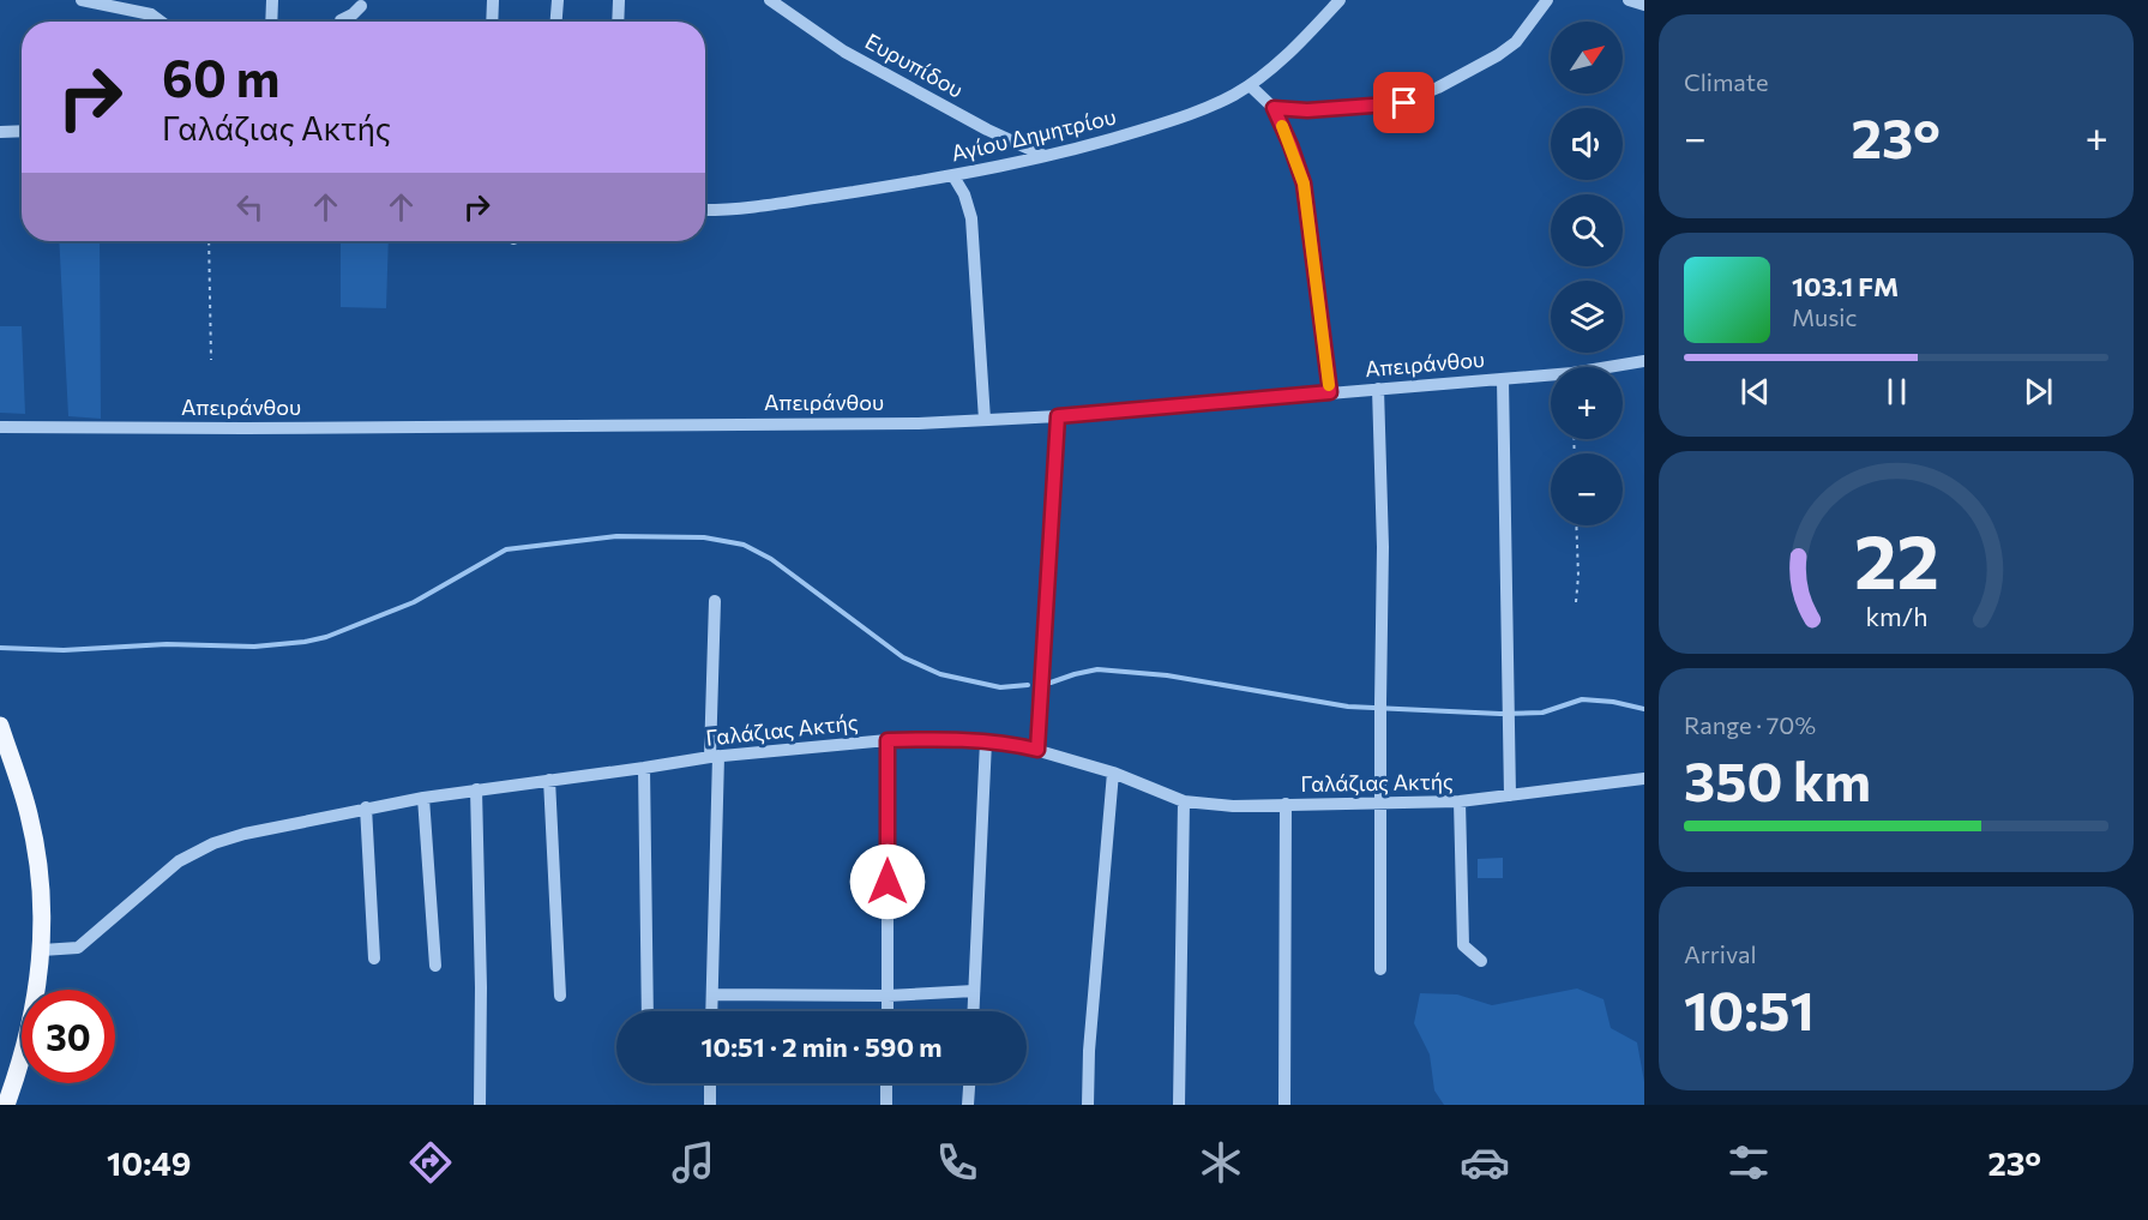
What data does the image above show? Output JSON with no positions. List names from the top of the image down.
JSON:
{
  "streets": {
    "street": [
      "Ευρυπίδου",
      "Αγίου Δημητρίου",
      "Απειράνθου",
      "Γαλάζιας Ακτής"
    ]
  },
  "crossings": [
    ["Ευρυπίδου", "Αγίου Δημητρίου"]
  ],
  "north": "top right",
  "page": {
    "tile": [
      "Climate",
      ["Range · 70%", "350 km"],
      ["Arrival", "10:51"]
    ],
    "map_buttons": ["+", "−"],
    "turn": ["60 m", "Γαλάζιας Ακτής"],
    "heat": ["−", "23°", "+"],
    "song": ["103.1 FM", "Music"],
    "limit": "30",
    "trip": "10:51 · 2 min · 590 m",
    "tabs": ["10:49", "23°"],
    "gauge": ["22", "km/h"]
  }
}
